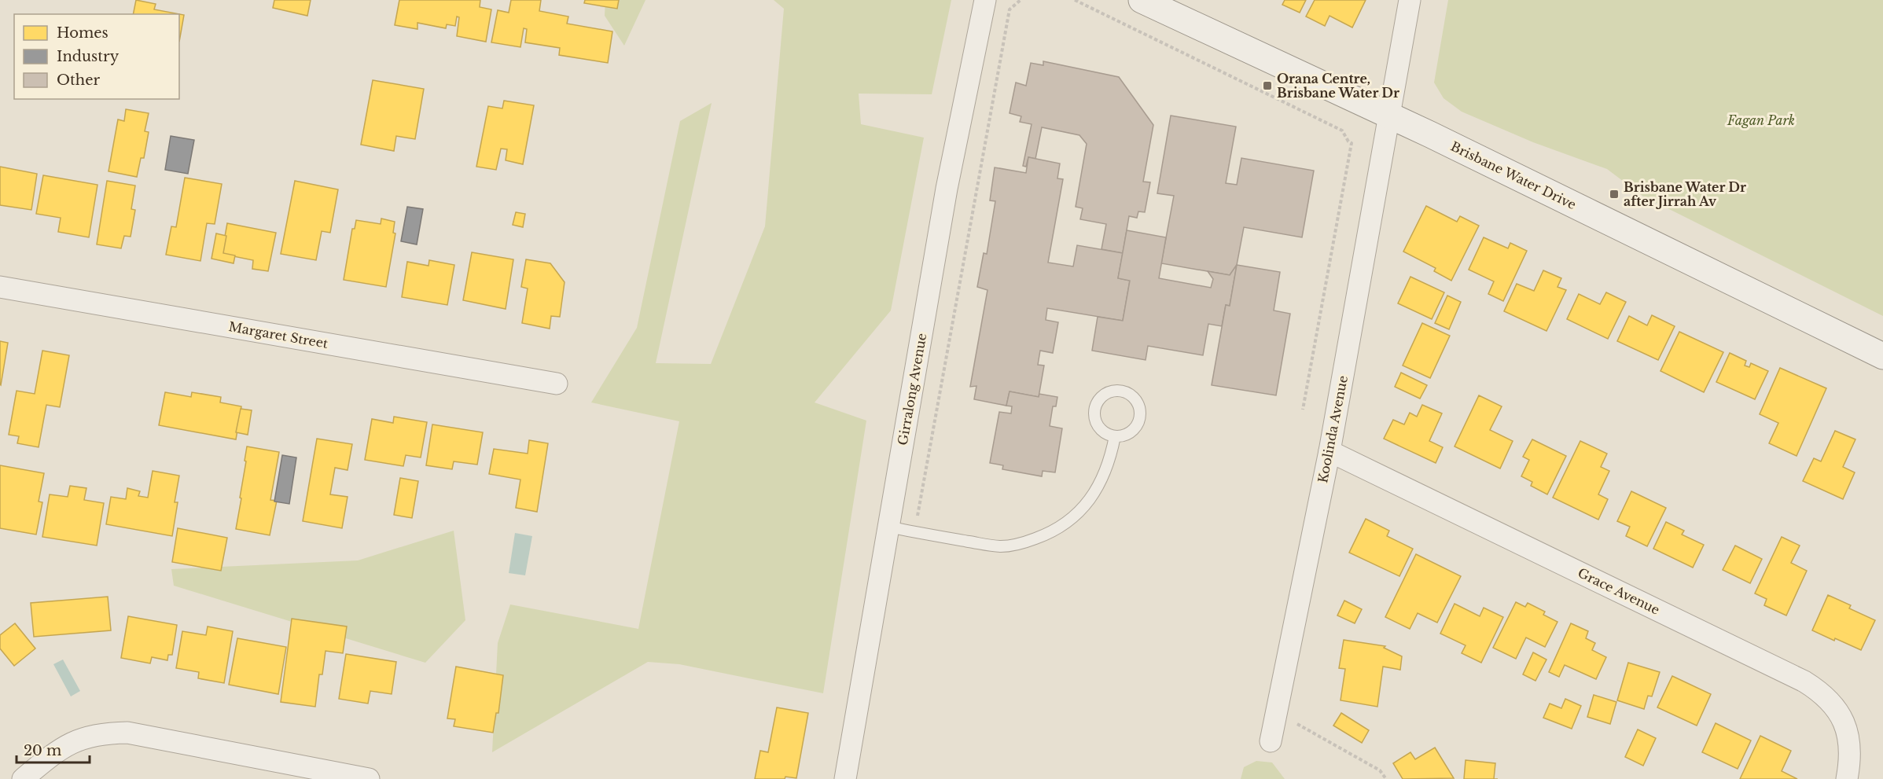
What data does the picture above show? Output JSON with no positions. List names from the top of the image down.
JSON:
{
  "streets": {
    "main road": ["Brisbane Water Drive"],
    "street": [
      "Margaret Street",
      "Girralong Avenue",
      "Koolinda Avenue",
      "Grace Avenue"
    ]
  },
  "crossings": [
    ["Brisbane Water Drive", "Koolinda Avenue"],
    ["Koolinda Avenue", "Grace Avenue"]
  ],
  "parks": ["Fagan Park"],
  "places": {
    "transit": ["Orana Centre, Brisbane Water Dr", "Brisbane Water Dr after Jirrah Av"]
  },
  "legend": ["Homes", "Industry", "Other"],
  "scale_bar": "20 m"
}
